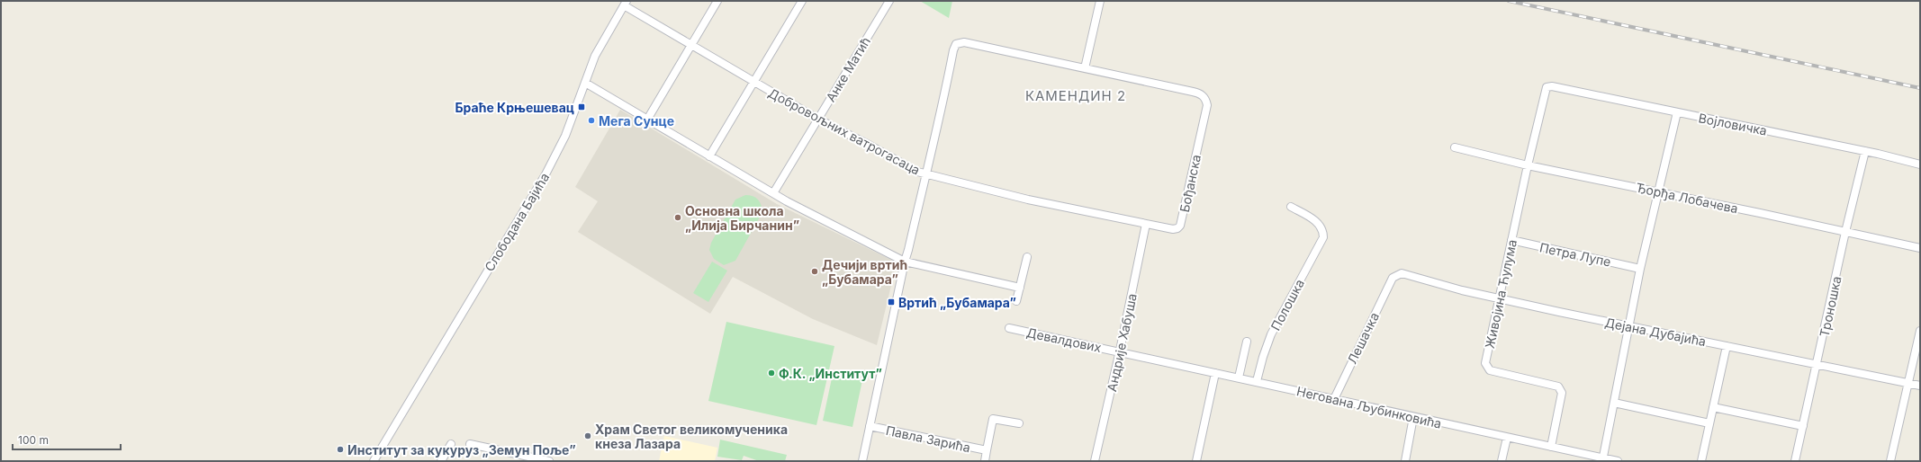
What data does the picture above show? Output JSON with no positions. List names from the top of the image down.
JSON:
{
  "streets": {
    "street": [
      "Анке Матић",
      "Војловичка",
      "Добровољних ватрогасаца",
      "Бођанска",
      "Ђорђа Лобачева",
      "Слободана Бајића",
      "Петра Лупе",
      "Живојина Ћулума",
      "Полошка",
      "Троношка",
      "Дејана Дубајића",
      "Лешачка",
      "Девалдових",
      "Андрије Хабуша",
      "Негована Љубинковића",
      "Павла Зарића"
    ]
  },
  "crossings": [
    ["Анке Матић", "Добровољних ватрогасаца"],
    ["Војловичка", "Живојина Ћулума"],
    ["Војловичка", "Троношка"],
    ["Добровољних ватрогасаца", "Бођанска"],
    ["Добровољних ватрогасаца", "Слободана Бајића"],
    ["Добровољних ватрогасаца", "Андрије Хабуша"],
    ["Бођанска", "Андрије Хабуша"],
    ["Ђорђа Лобачева", "Живојина Ћулума"],
    ["Ђорђа Лобачева", "Троношка"],
    ["Петра Лупе", "Живојина Ћулума"],
    ["Живојина Ћулума", "Дејана Дубајића"],
    ["Живојина Ћулума", "Негована Љубинковића"],
    ["Полошка", "Негована Љубинковића"],
    ["Троношка", "Дејана Дубајића"],
    ["Дејана Дубајића", "Лешачка"],
    ["Лешачка", "Негована Љубинковића"],
    ["Девалдових", "Андрије Хабуша"],
    ["Девалдових", "Негована Љубинковића"],
    ["Андрије Хабуша", "Негована Љубинковића"]
  ],
  "districts": ["КАМЕНДИН 2"],
  "places": {
    "transit": ["Браће Крњешевац", "Вртић „Бубамара”"],
    "other": [
      "Мега Сунце",
      "Основна школа „Илија Бирчанин”",
      "Дечији вртић „Бубамара”",
      "Ф.К. „Институт”",
      "Храм Светог великомученика кнеза Лазара",
      "Институт за кукуруз „Земун Поље”"
    ]
  },
  "scale_bar": "100 m"
}
